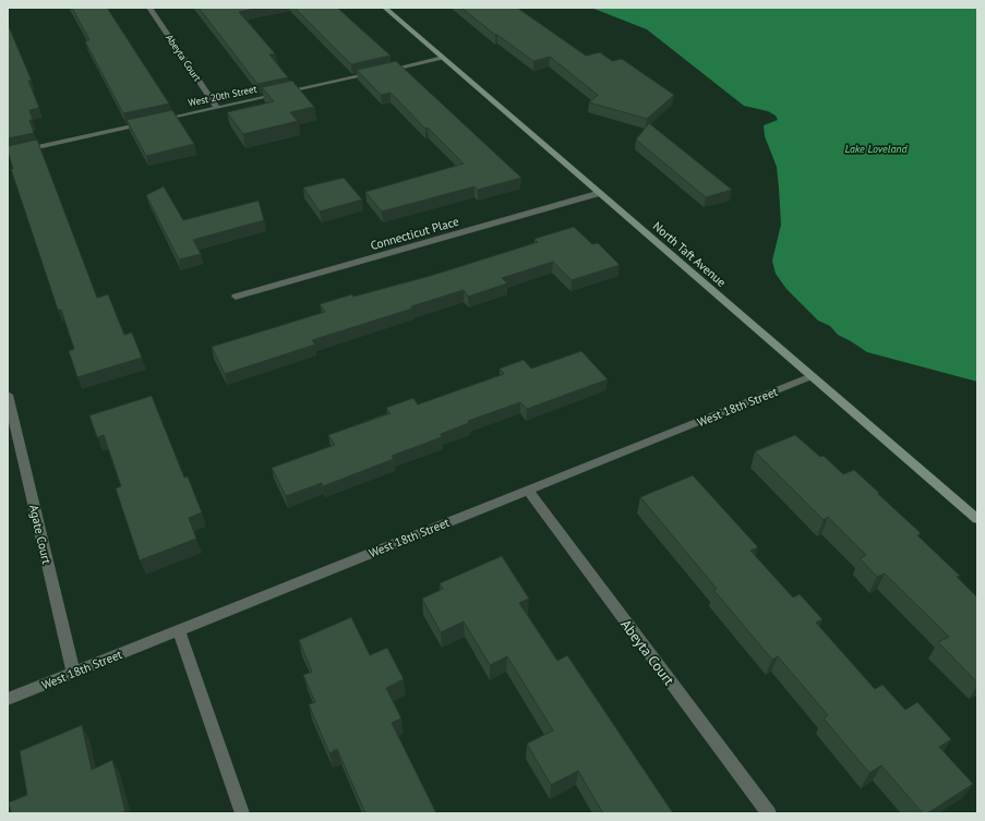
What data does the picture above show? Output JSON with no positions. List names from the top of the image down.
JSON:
{
  "streets": {
    "main road": ["North Taft Avenue"],
    "street": [
      "Abeyta Court",
      "West 20th Street",
      "Connecticut Place",
      "West 18th Street",
      "Agate Court"
    ]
  },
  "crossings": [
    ["Abeyta Court", "West 20th Street"],
    ["Abeyta Court", "West 18th Street"],
    ["Connecticut Place", "North Taft Avenue"],
    ["North Taft Avenue", "West 18th Street"],
    ["West 18th Street", "Agate Court"]
  ],
  "water": ["Lake Loveland"]
}
